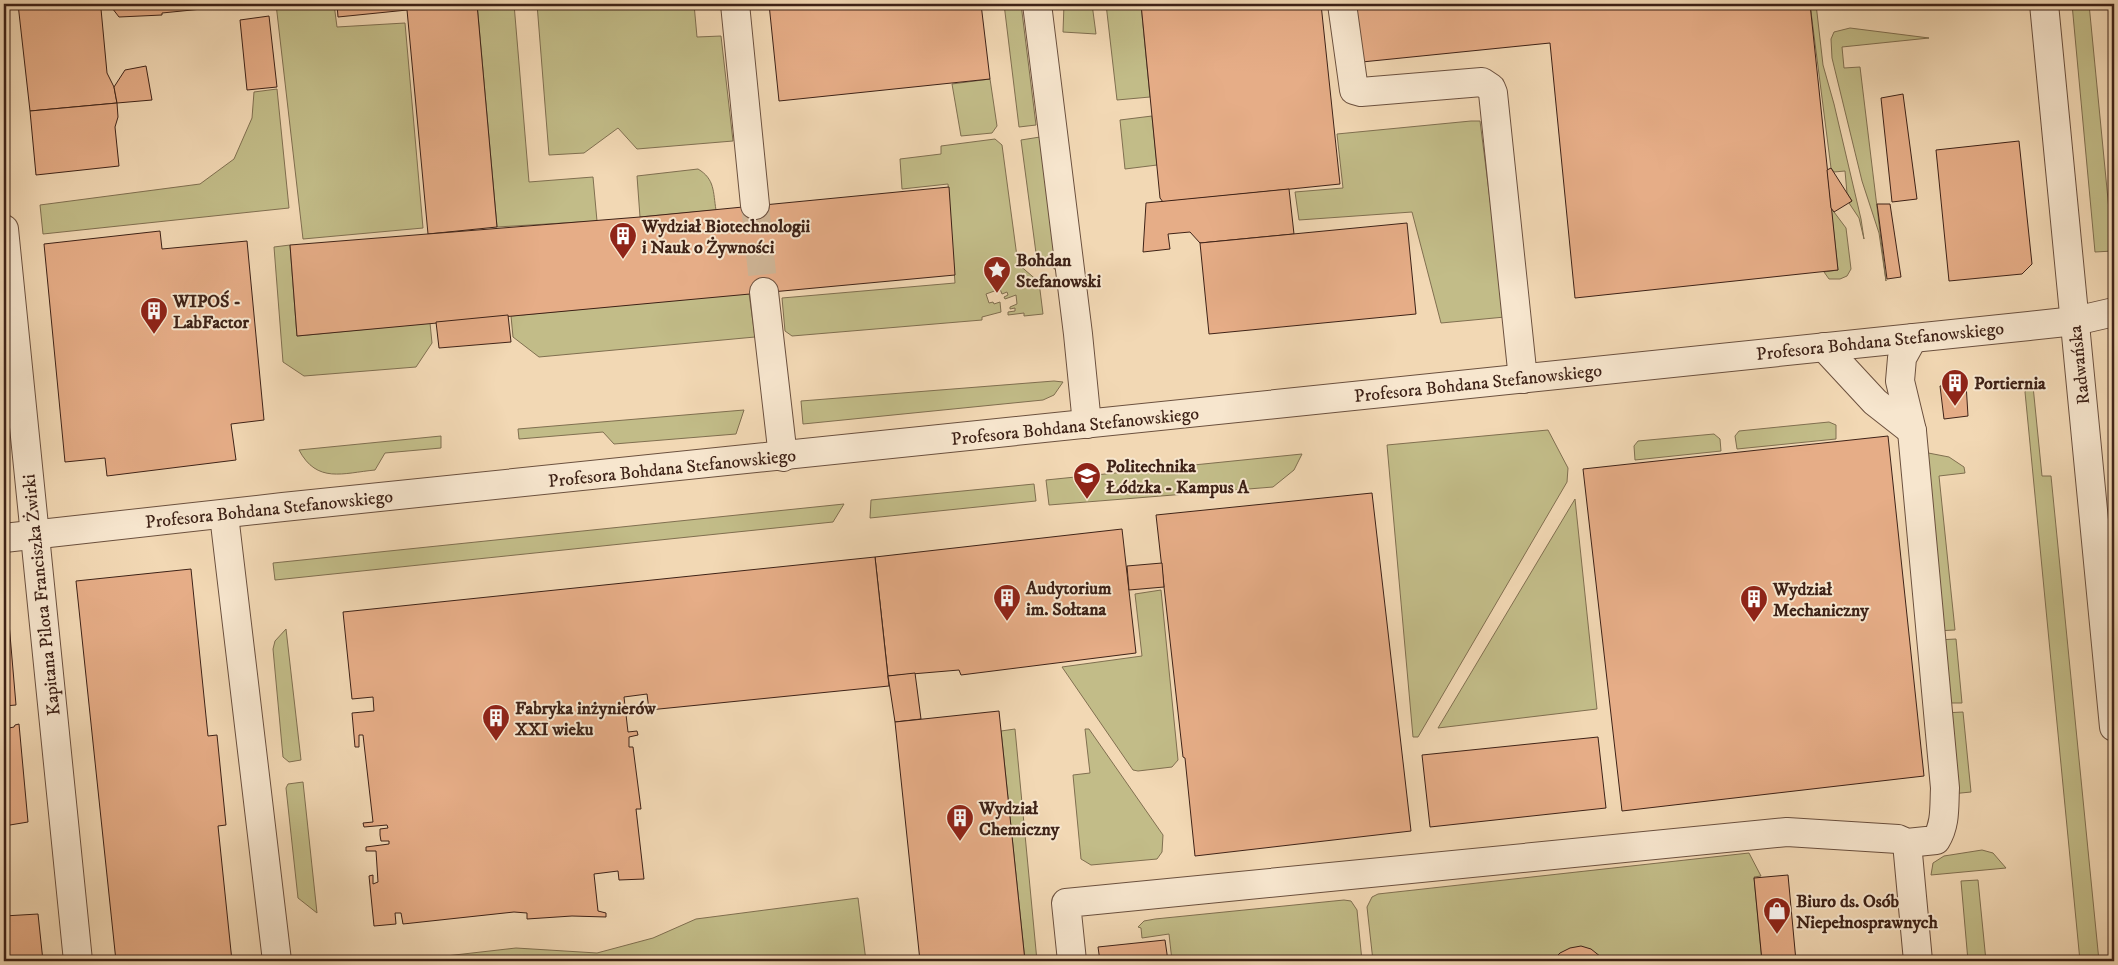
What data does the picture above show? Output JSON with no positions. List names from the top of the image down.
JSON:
{
  "streets": {
    "street": ["Profesora Bohdana Stefanowskiego", "Radwańska", "Kapitana Pilota Franciszka Żwirki"]
  },
  "crossings": [
    ["Profesora Bohdana Stefanowskiego", "Radwańska"],
    ["Profesora Bohdana Stefanowskiego", "Kapitana Pilota Franciszka Żwirki"]
  ],
  "places": {
    "building": [
      "Wydział Biotechnologii i Nauk o Żywności",
      "WIPOŚ - LabFactor",
      "Portiernia",
      "Audytorium im. Sołtana",
      "Wydział Mechaniczny",
      "Fabryka inżynierów XXI wieku",
      "Wydział Chemiczny"
    ],
    "place": ["Bohdan Stefanowski"],
    "school or university": ["Politechnika Łódzka - Kampus A"],
    "shop": ["Biuro ds. Osób Niepełnosprawnych"]
  }
}
